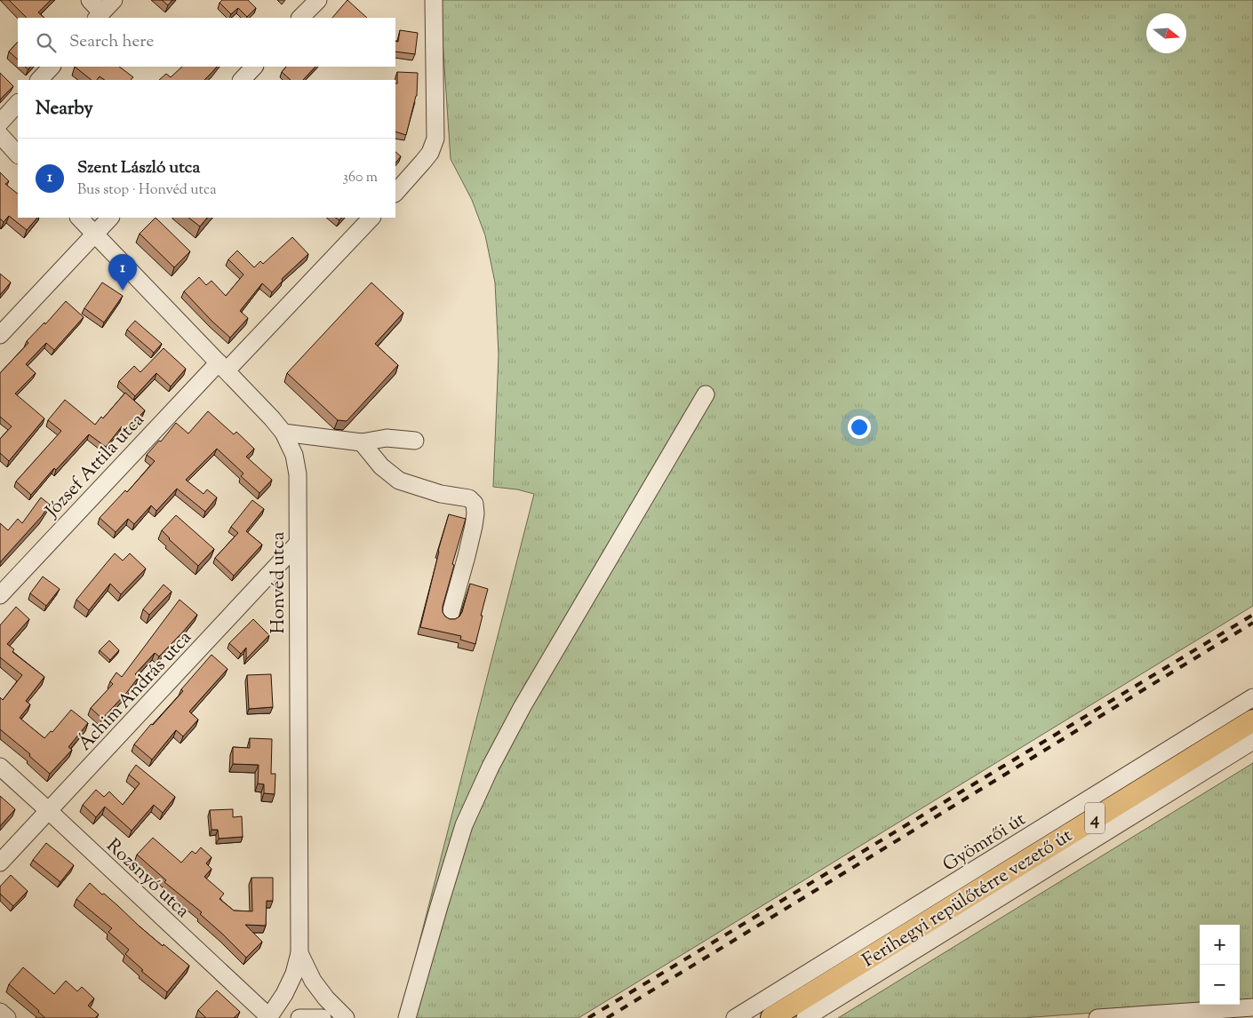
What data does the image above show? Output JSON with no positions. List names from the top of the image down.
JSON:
{
  "streets": {
    "main road": ["4", "Ferihegyi repülőtérre vezető út"],
    "street": [
      "József Attila utca",
      "Honvéd utca",
      "Áchim András utca",
      "Gyömrői út",
      "Rozsnyó utca"
    ]
  },
  "crossings": [
    ["József Attila utca", "Honvéd utca"],
    ["Honvéd utca", "Áchim András utca"],
    ["Áchim András utca", "Rozsnyó utca"]
  ],
  "north": "right",
  "page": {
    "search": "Search here",
    "heading": "Nearby",
    "list": [
      {
        "mark": "1",
        "name": "Szent László utca",
        "note": "Bus stop · Honvéd utca",
        "value": "360 m"
      }
    ],
    "pins": "1",
    "map_buttons": ["+", "−"]
  }
}
